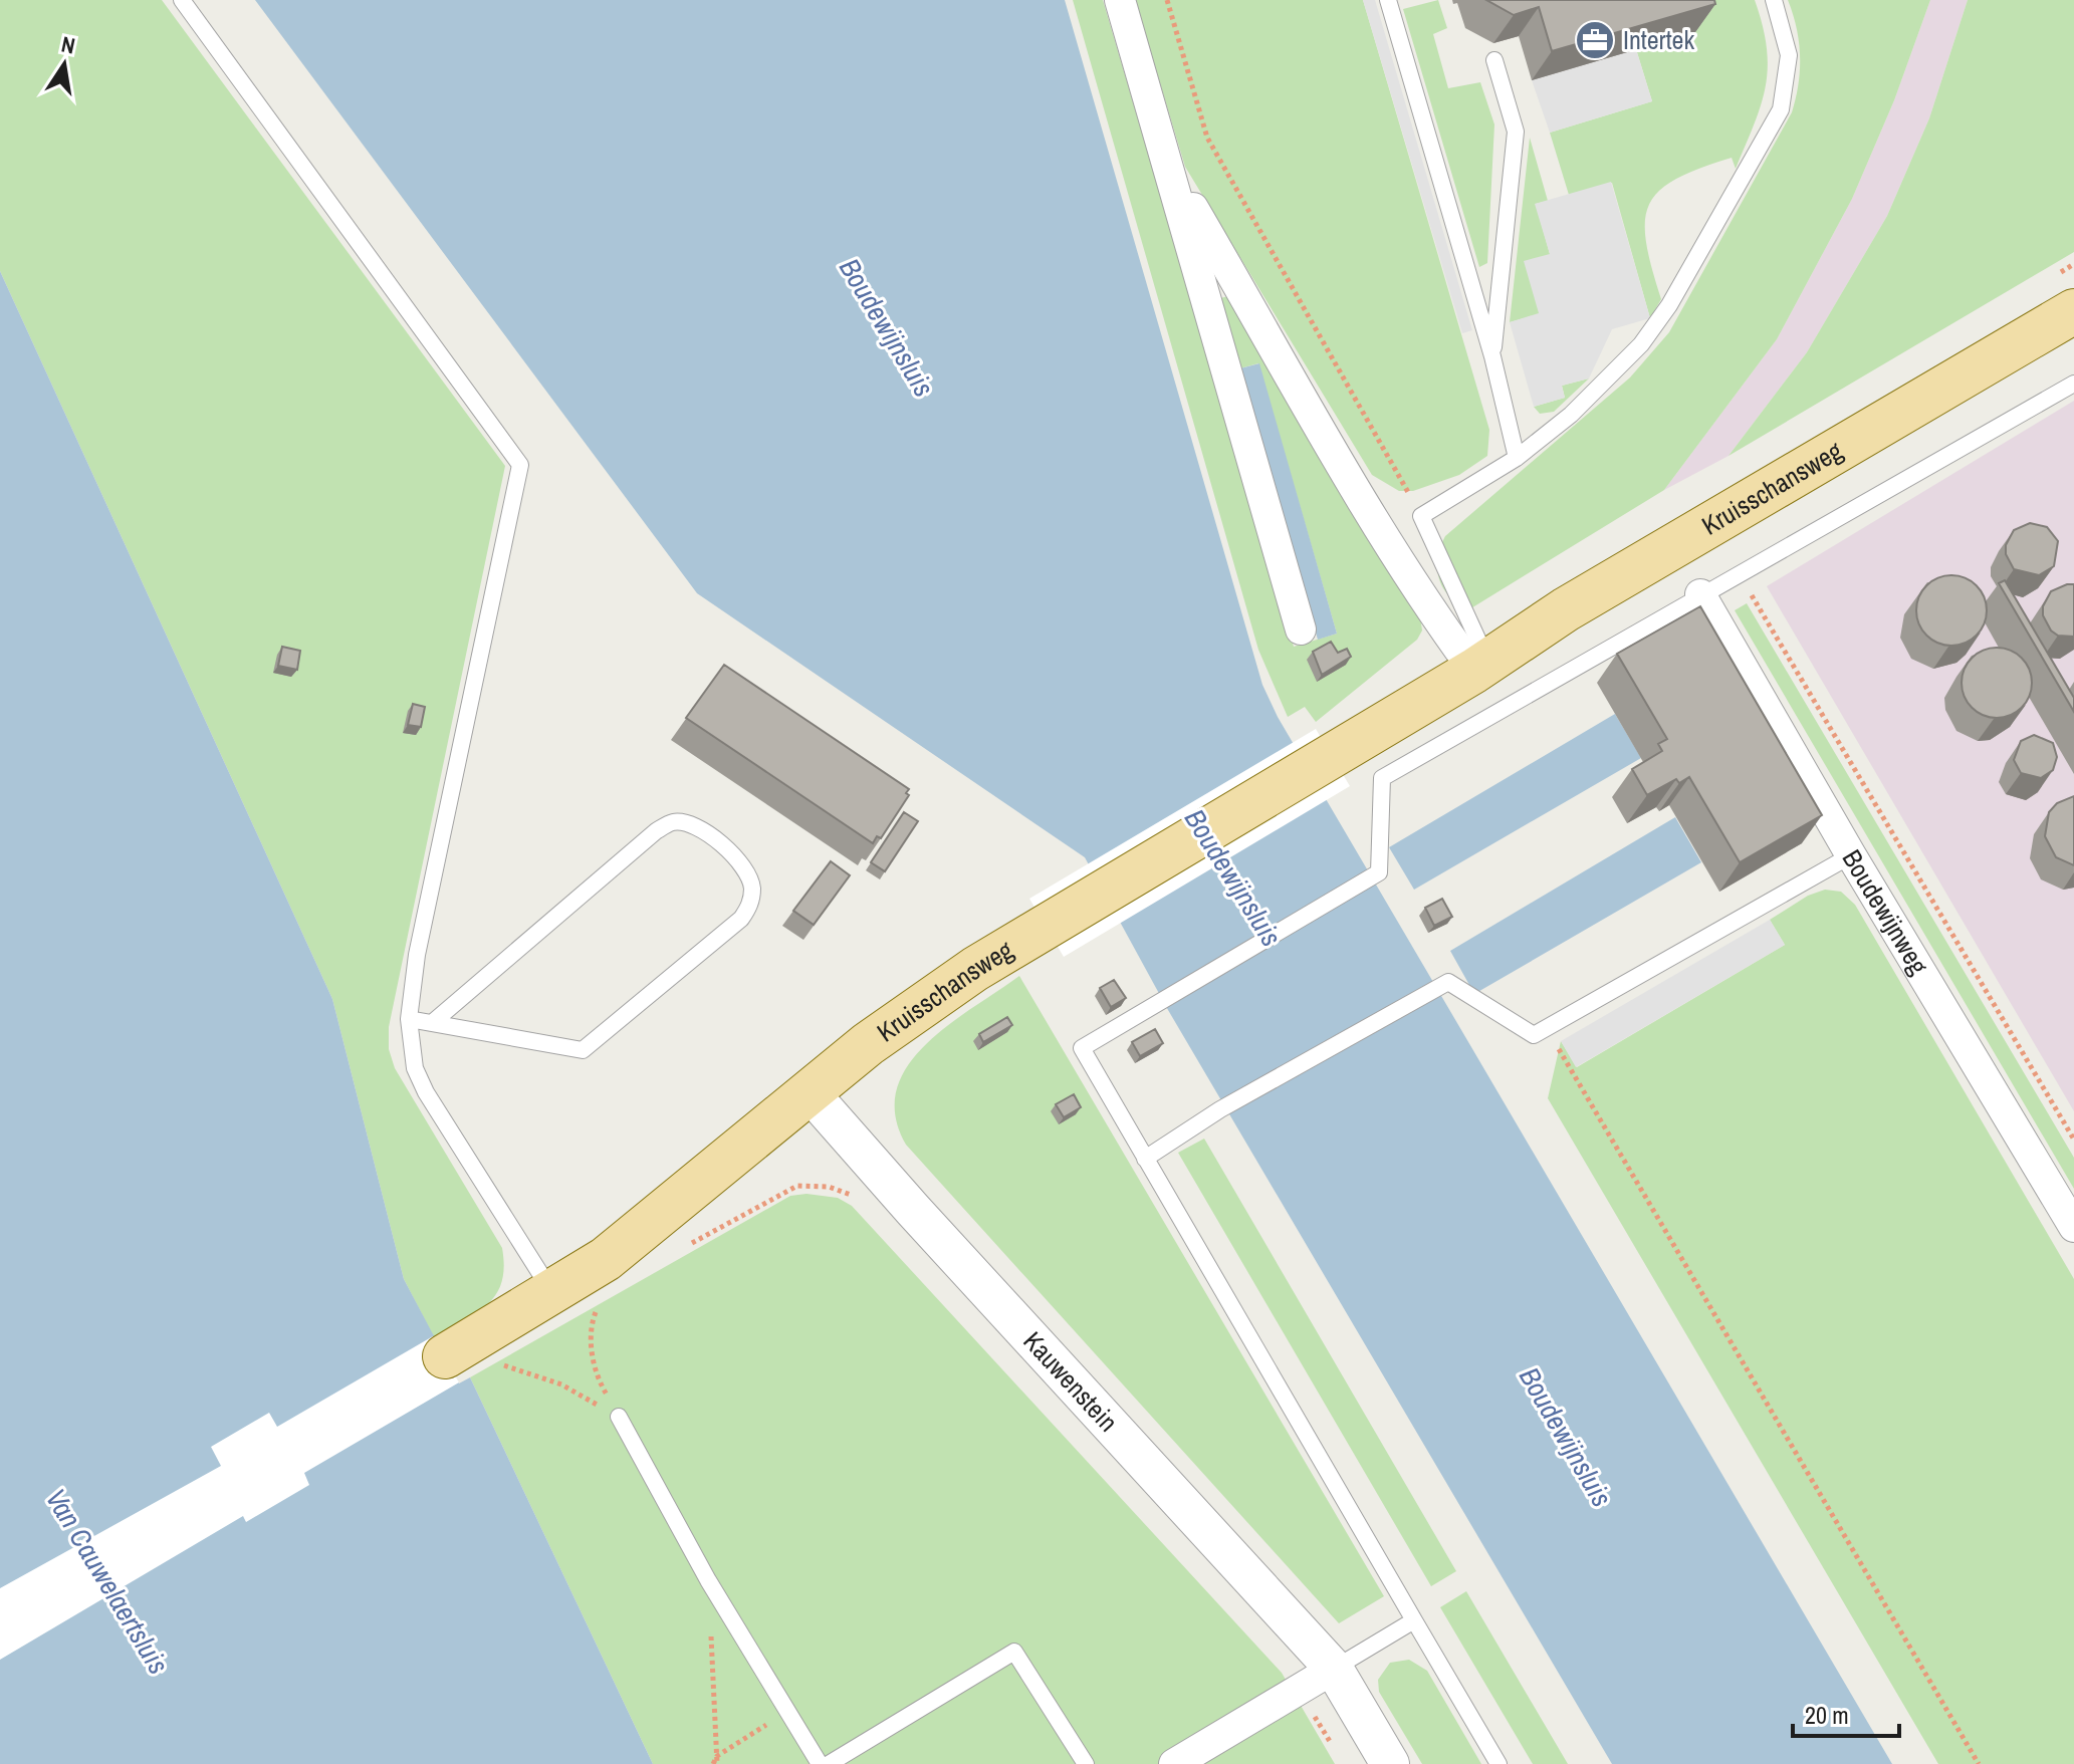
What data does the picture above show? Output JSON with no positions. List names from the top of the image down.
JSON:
{
  "streets": {
    "main road": ["Kruisschansweg"],
    "street": ["Boudewijnweg", "Kauwenstein"]
  },
  "crossings": [
    ["Kruisschansweg", "Kauwenstein"]
  ],
  "water": ["Boudewijnsluis", "Van Cauwelaertsluis"],
  "places": {
    "office": ["Intertek"]
  },
  "scale_bar": "20 m",
  "north": "top"
}
